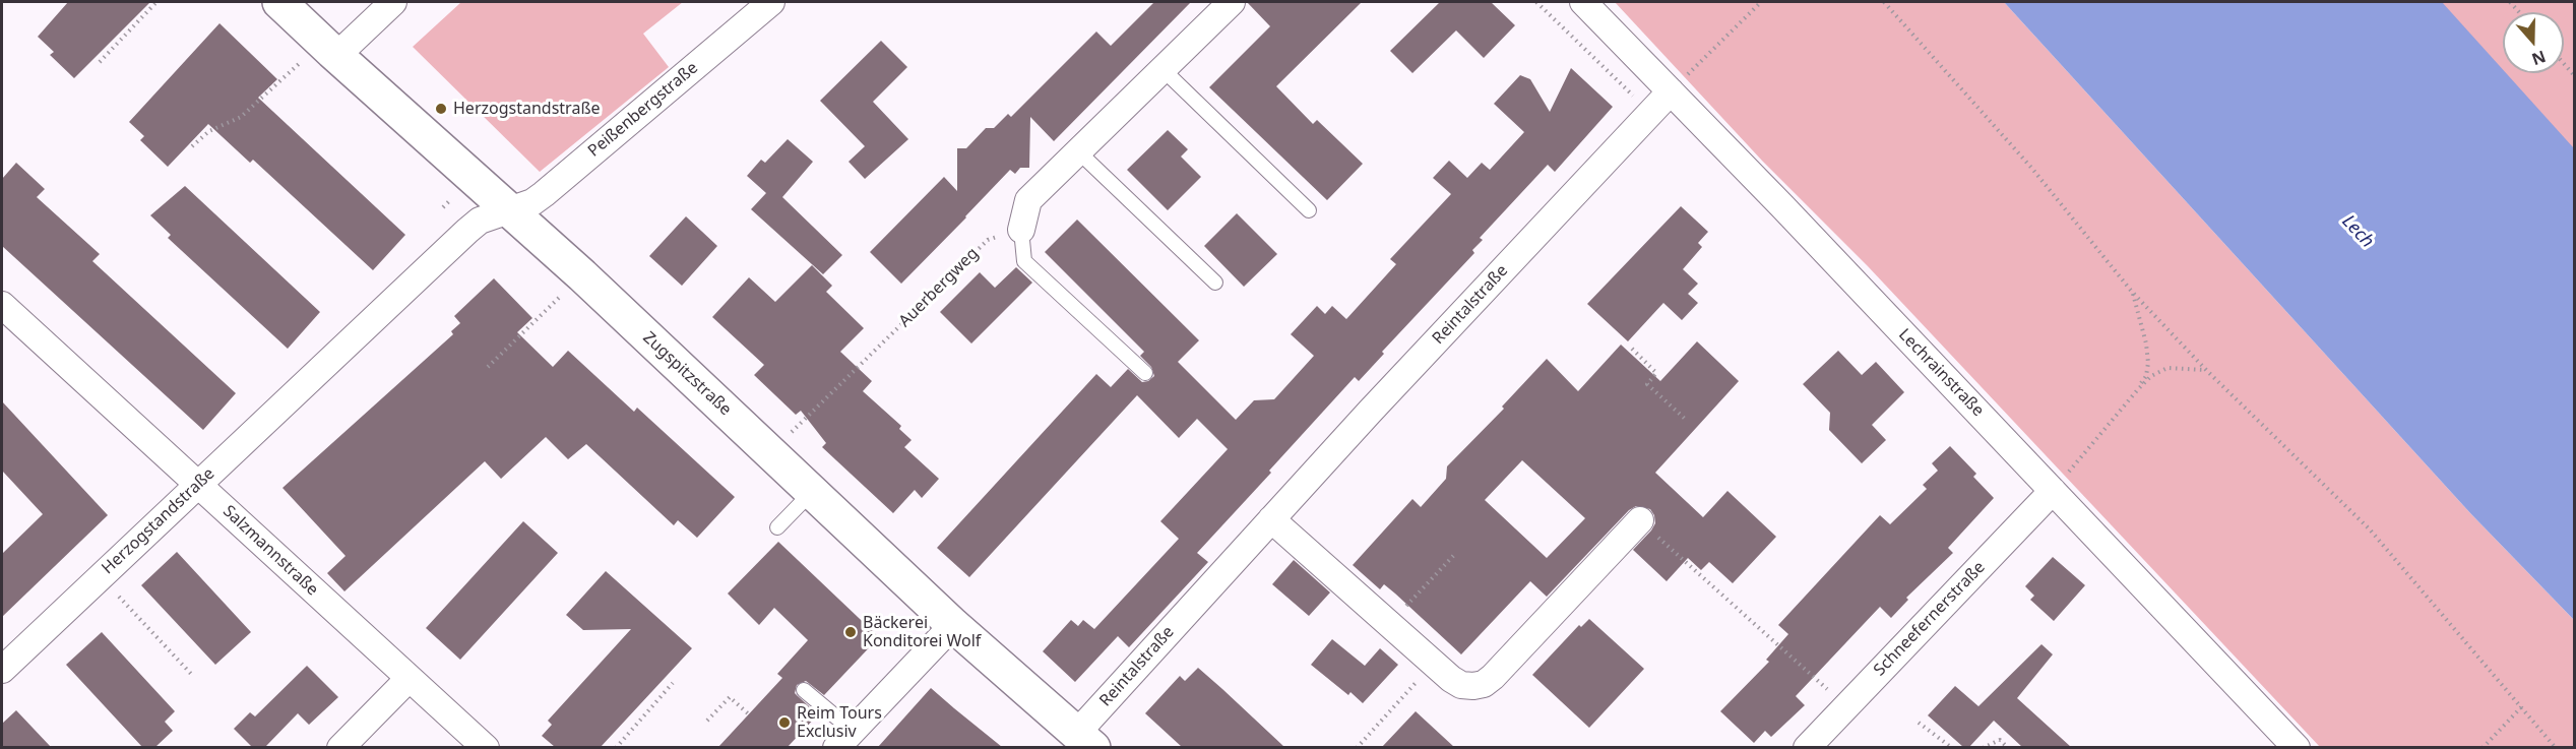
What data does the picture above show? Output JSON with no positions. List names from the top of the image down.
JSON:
{
  "streets": {
    "street": [
      "Peißenbergstraße",
      "Reintalstraße",
      "Lechrainstraße",
      "Zugspitzstraße",
      "Herzogstandstraße",
      "Salzmannstraße",
      "Schneefernerstraße"
    ],
    "path": ["Auerbergweg"]
  },
  "crossings": [
    ["Peißenbergstraße", "Zugspitzstraße"],
    ["Peißenbergstraße", "Herzogstandstraße"],
    ["Auerbergweg", "Zugspitzstraße"],
    ["Reintalstraße", "Lechrainstraße"],
    ["Reintalstraße", "Zugspitzstraße"],
    ["Lechrainstraße", "Schneefernerstraße"],
    ["Zugspitzstraße", "Herzogstandstraße"],
    ["Herzogstandstraße", "Salzmannstraße"]
  ],
  "water": ["Lech"],
  "places": ["Herzogstandstraße", "Bäckerei Konditorei Wolf", "Reim Tours Exclusiv"],
  "north": "bottom"
}
